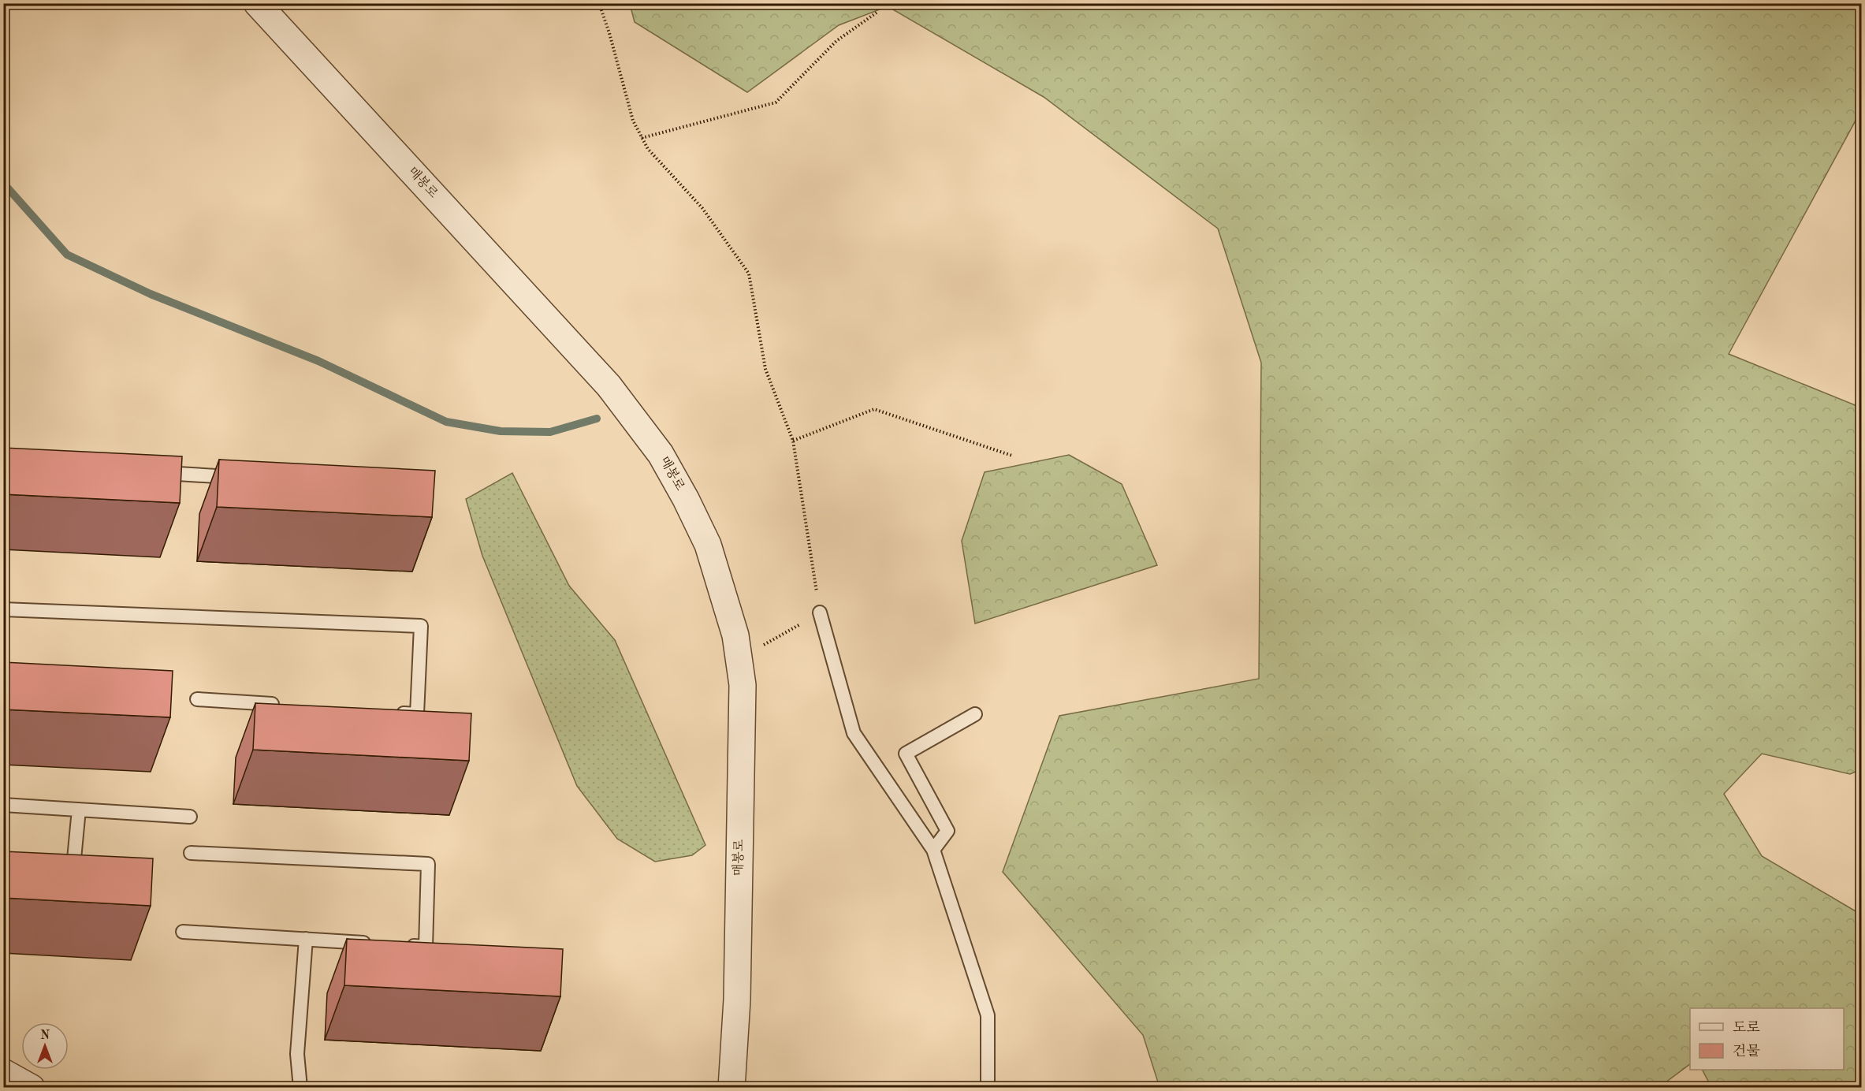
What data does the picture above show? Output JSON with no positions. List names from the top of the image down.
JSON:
{
  "streets": {
    "street": ["매봉로"]
  },
  "legend": ["도로", "건물"],
  "north": "top"
}
